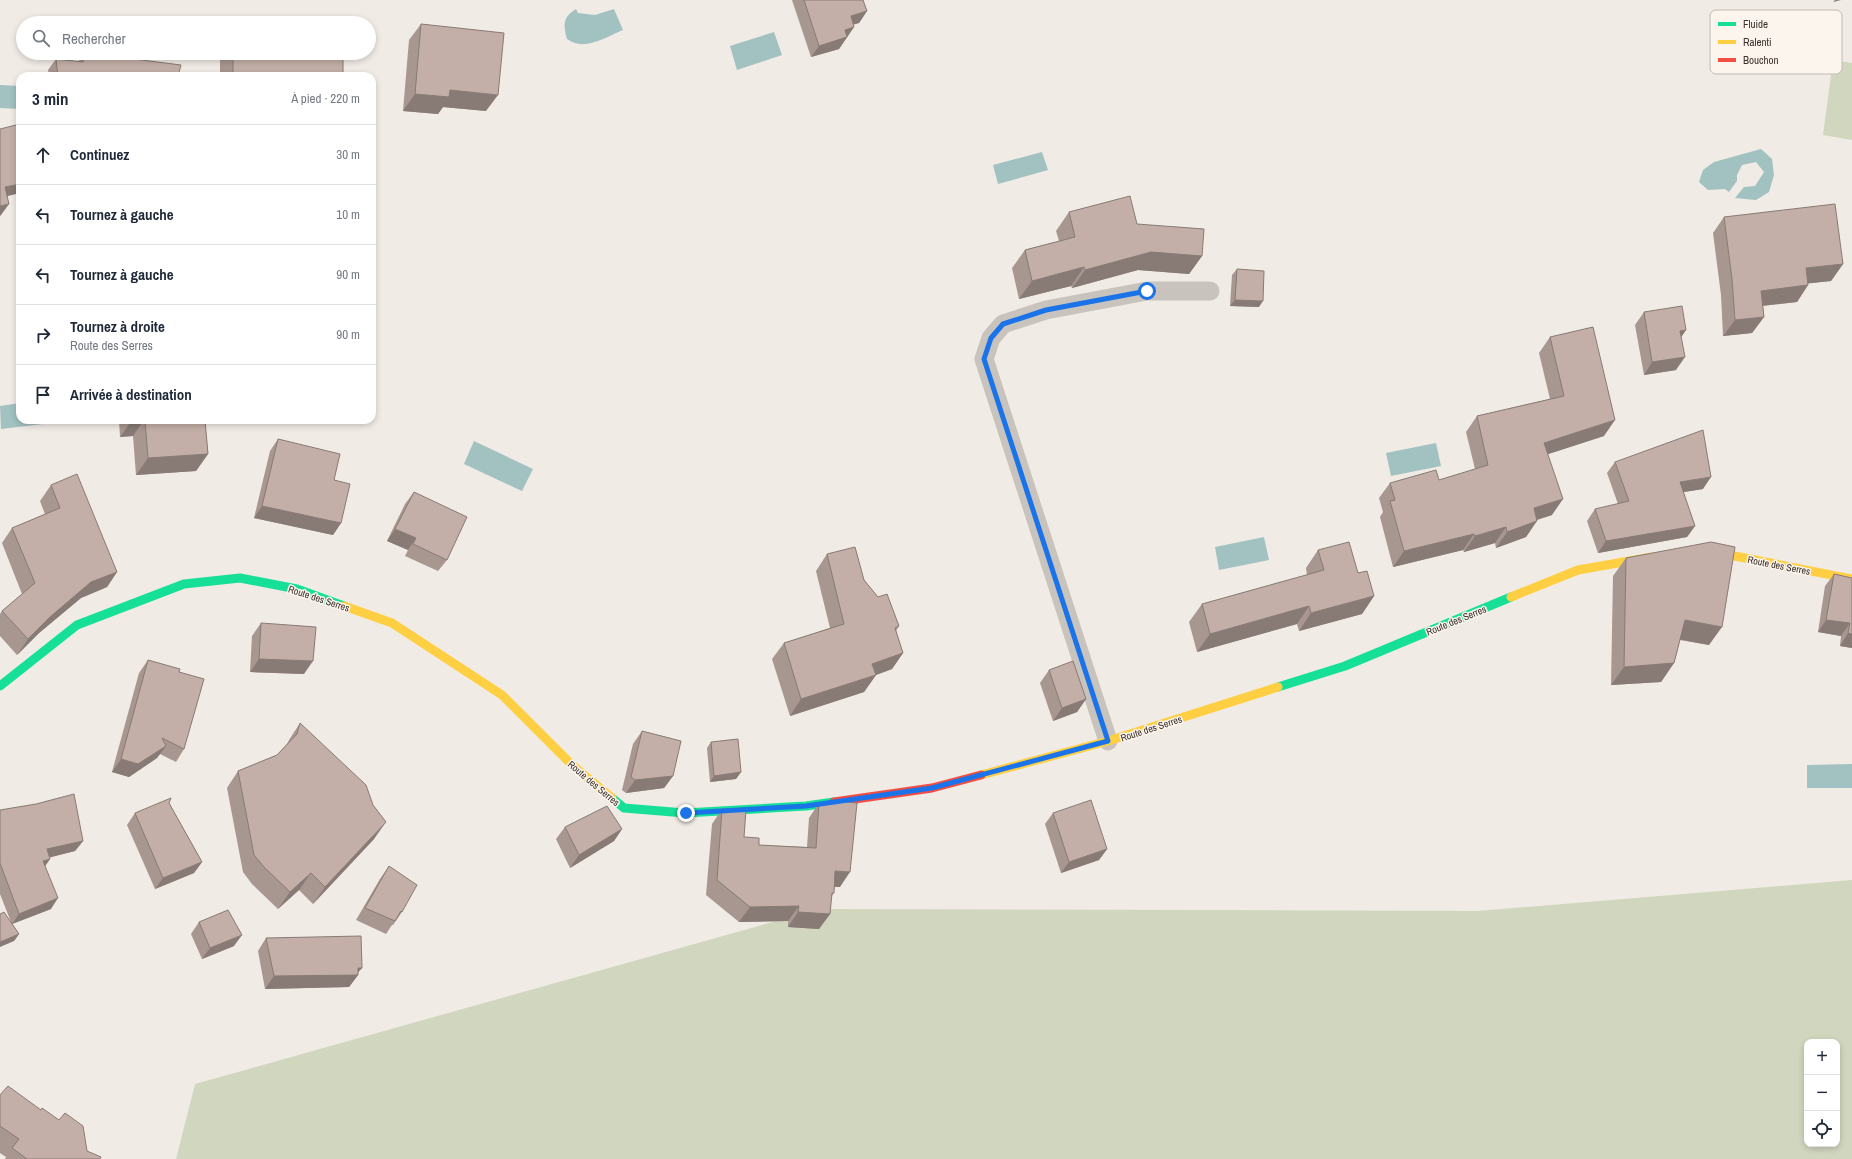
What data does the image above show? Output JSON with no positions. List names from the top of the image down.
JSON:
{
  "streets": {
    "street": ["Route des Serres"]
  },
  "legend": ["Fluide", "Ralenti", "Bouchon"],
  "page": {
    "search": "Rechercher",
    "heading": ["3 min", "À pied · 220 m"],
    "list": [
      ["Continuez", "30 m"],
      ["Tournez à gauche", "10 m"],
      ["Tournez à gauche", "90 m"],
      ["Tournez à droite", "Route des Serres", "90 m"],
      "Arrivée à destination"
    ],
    "map_buttons": ["+", "−"]
  }
}
